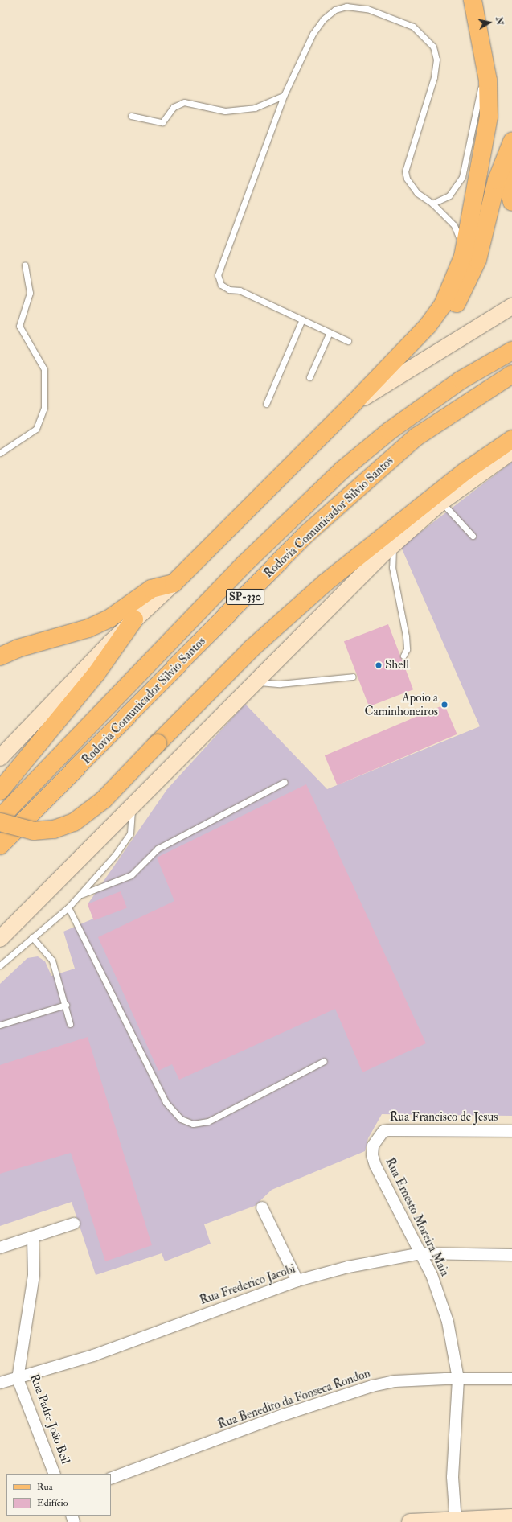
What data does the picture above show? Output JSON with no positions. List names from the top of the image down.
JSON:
{
  "streets": {
    "main road": ["Rodovia Comunicador Silvio Santos", "SP-330"],
    "street": [
      "Rua Francisco de Jesus",
      "Rua Ernesto Moreira Maia",
      "Rua Frederico Jacobi",
      "Rua Benedito da Fonseca Rondon",
      "Rua Padre João Beil"
    ]
  },
  "crossings": [
    ["Rua Francisco de Jesus", "Rua Ernesto Moreira Maia"],
    ["Rua Ernesto Moreira Maia", "Rua Frederico Jacobi"],
    ["Rua Ernesto Moreira Maia", "Rua Benedito da Fonseca Rondon"],
    ["Rua Frederico Jacobi", "Rua Padre João Beil"]
  ],
  "places": ["Shell", "Apoio a Caminhoneiros"],
  "legend": ["Rua", "Edifício"],
  "north": "right"
}
